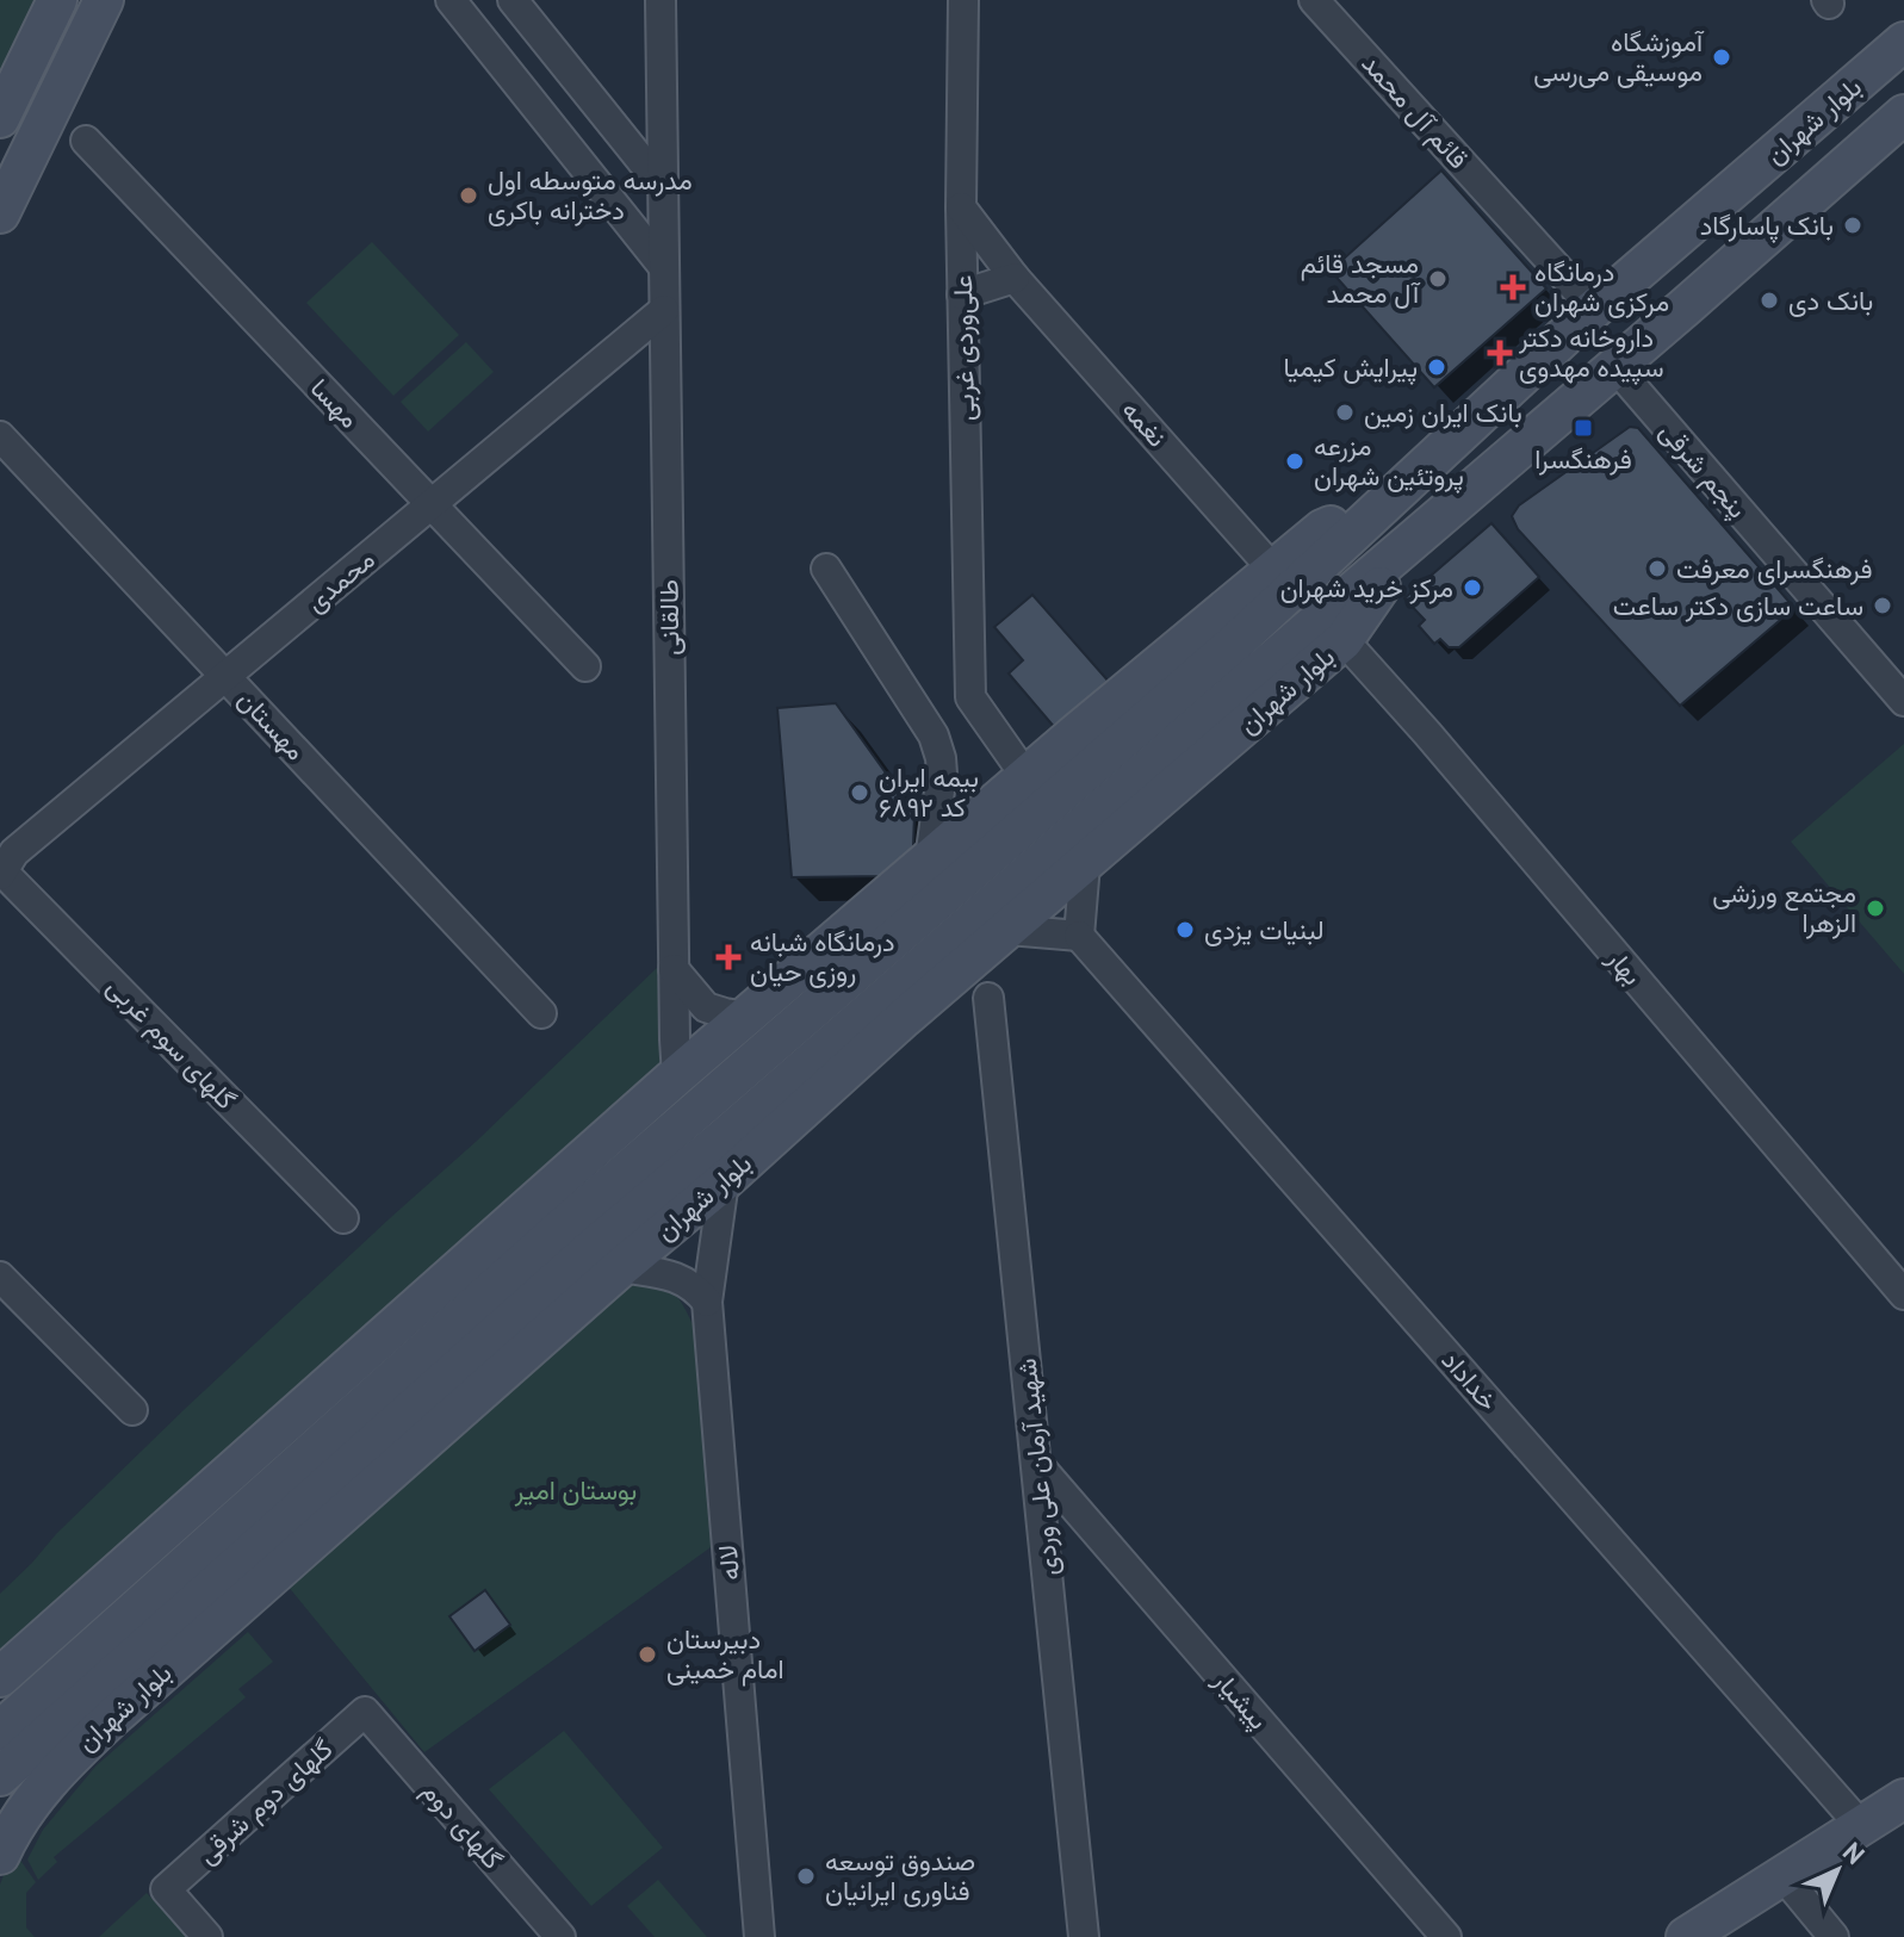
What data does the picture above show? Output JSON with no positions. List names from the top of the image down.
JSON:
{
  "streets": {
    "main road": ["بلوار شهران"],
    "street": [
      "قائم آل محمد",
      "علی‌وردی غربی",
      "مهسا",
      "نغمه",
      "پنجم شرقی",
      "محمدی",
      "طالقانی",
      "مهستان",
      "بهار",
      "گلهای سوم غربی",
      "خداداد",
      "شهید آرمان علی وردی",
      "لاله",
      "پیشیار",
      "گلهای دوم شرقی",
      "گلهای دوم"
    ]
  },
  "crossings": [
    ["قائم آل محمد", "بلوار شهران"],
    ["بلوار شهران", "نغمه"],
    ["بلوار شهران", "پنجم شرقی"],
    ["بلوار شهران", "طالقانی"],
    ["بلوار شهران", "بهار"],
    ["بلوار شهران", "لاله"],
    ["علی‌وردی غربی", "نغمه"],
    ["مهسا", "محمدی"],
    ["محمدی", "طالقانی"],
    ["محمدی", "مهستان"],
    ["محمدی", "گلهای سوم غربی"],
    ["شهید آرمان علی وردی", "پیشیار"],
    ["گلهای دوم شرقی", "گلهای دوم"]
  ],
  "parks": ["بوستان امیر"],
  "places": {
    "other": [
      "آموزشگاه موسیقی می‌رسی",
      "مدرسه متوسطه اول دخترانه باکری",
      "بانک پاسارگاد",
      "مسجد قائم آل محمد",
      "بانک دی",
      "پیرایش کیمیا",
      "بانک ایران زمین",
      "مزرعه پروتئین شهران",
      "فرهنگسرای معرفت",
      "مرکز خرید شهران",
      "ساعت سازی دکتر ساعت",
      "بیمه ایران کد ۶۸۹۲",
      "مجتمع ورزشی الزهرا",
      "لبنیات یزدی",
      "دبیرستان امام خمینی",
      "صندوق توسعه فناوری ایرانیان"
    ],
    "health": ["درمانگاه مرکزی شهران", "داروخانه دکتر سپیده مهدوی", "درمانگاه شبانه روزی حیان"],
    "transit": ["فرهنگسرا"]
  },
  "north": "top right"
}
